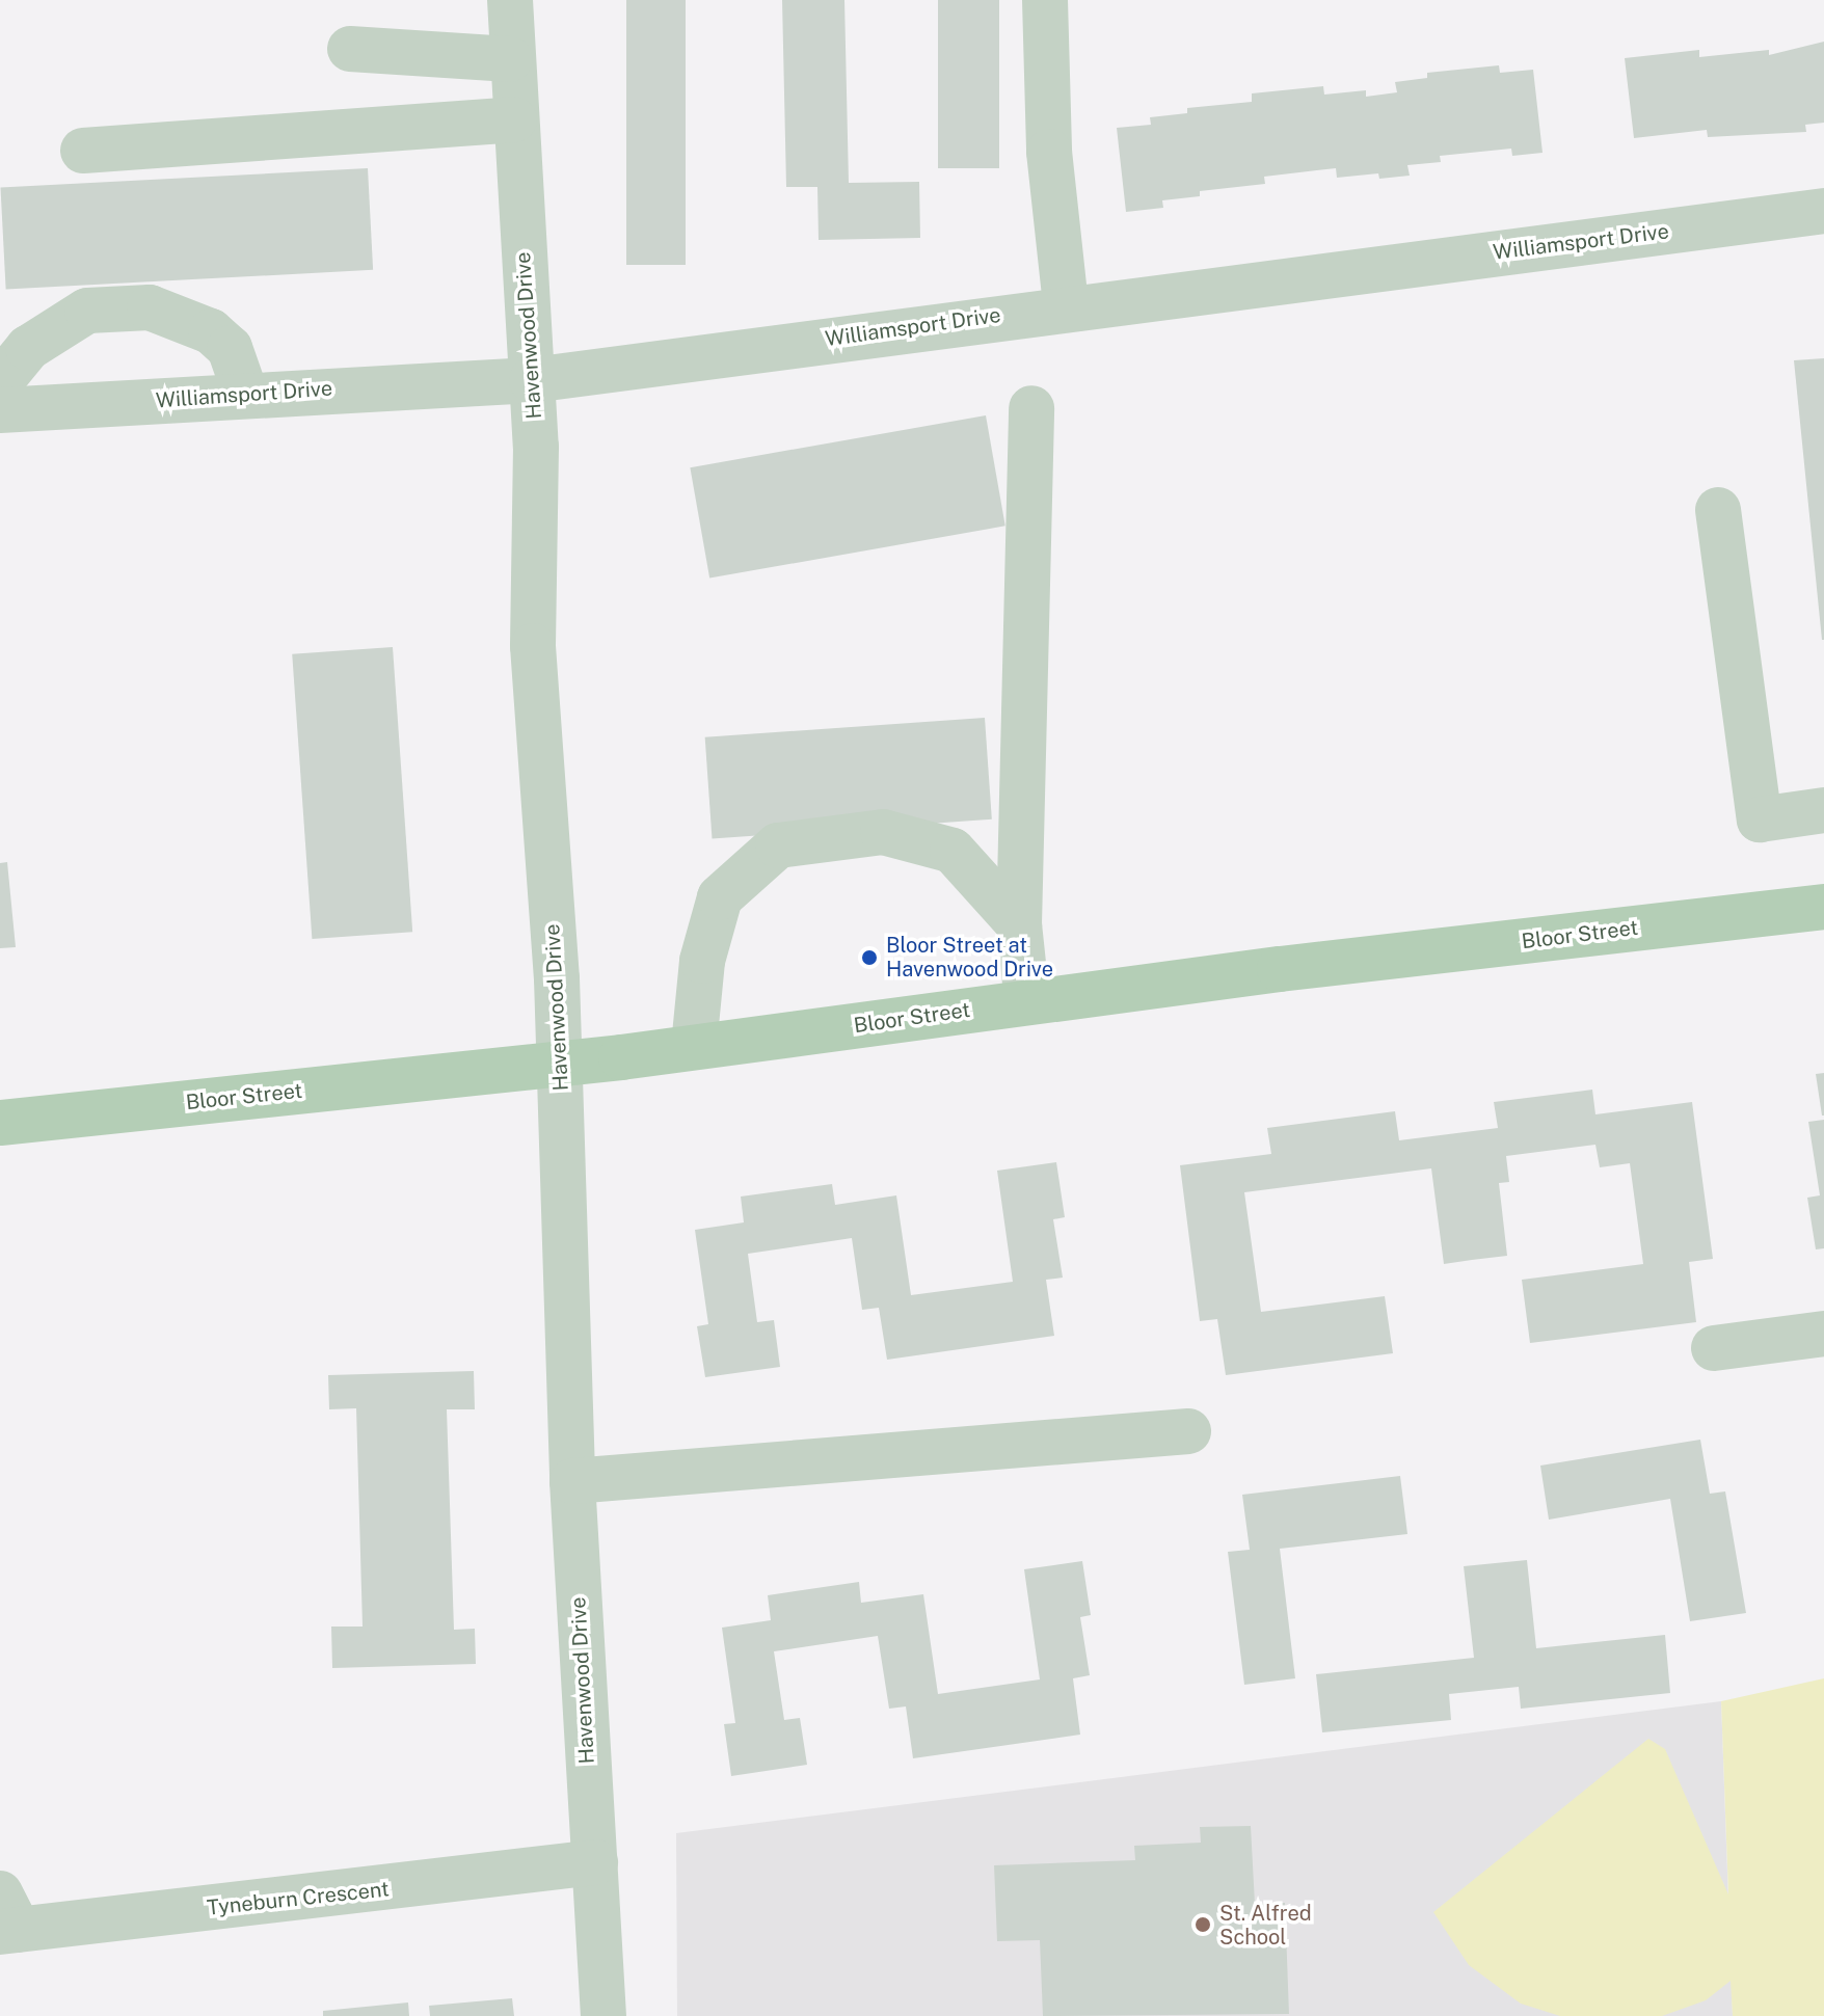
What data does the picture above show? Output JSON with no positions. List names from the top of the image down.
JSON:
{
  "streets": {
    "main road": ["Bloor Street"],
    "street": ["Williamsport Drive", "Havenwood Drive", "Tyneburn Crescent"]
  },
  "crossings": [
    ["Williamsport Drive", "Havenwood Drive"],
    ["Havenwood Drive", "Bloor Street"],
    ["Havenwood Drive", "Tyneburn Crescent"]
  ],
  "places": ["Bloor Street at Havenwood Drive", "St. Alfred School"]
}
